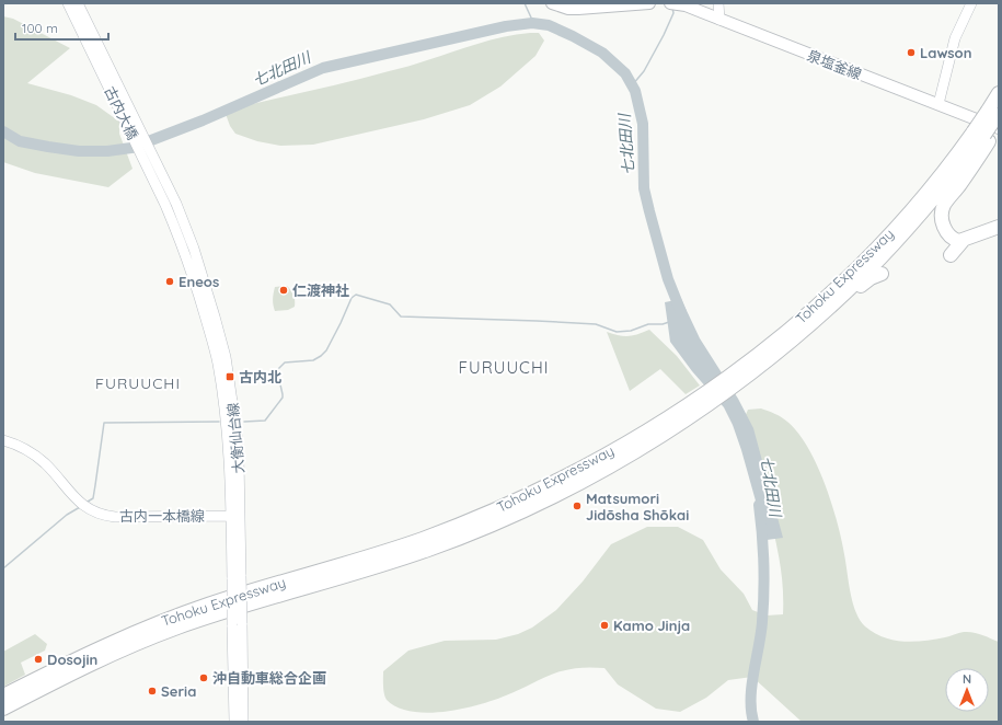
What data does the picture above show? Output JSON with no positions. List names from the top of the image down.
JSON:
{
  "streets": {
    "highway": ["Tohoku Expressway"],
    "main road": [
      "泉塩釜線",
      "古内大橋",
      "大衡仙台線",
      "古内一本橋線"
    ]
  },
  "crossings": [
    ["泉塩釜線", "Tohoku Expressway"],
    ["古内大橋", "大衡仙台線"],
    ["大衡仙台線", "古内一本橋線"]
  ],
  "districts": ["FURUUCHI", "FURUUCHI"],
  "water": ["七北田川"],
  "places": {
    "other": [
      "Lawson",
      "Eneos",
      "仁渡神社",
      "Matsumori Jidōsha Shōkai",
      "Kamo Jinja",
      "Dosojin",
      "沖自動車総合企画",
      "Seria"
    ],
    "transit": ["古内北"]
  },
  "scale_bar": "100 m",
  "north": "top"
}
